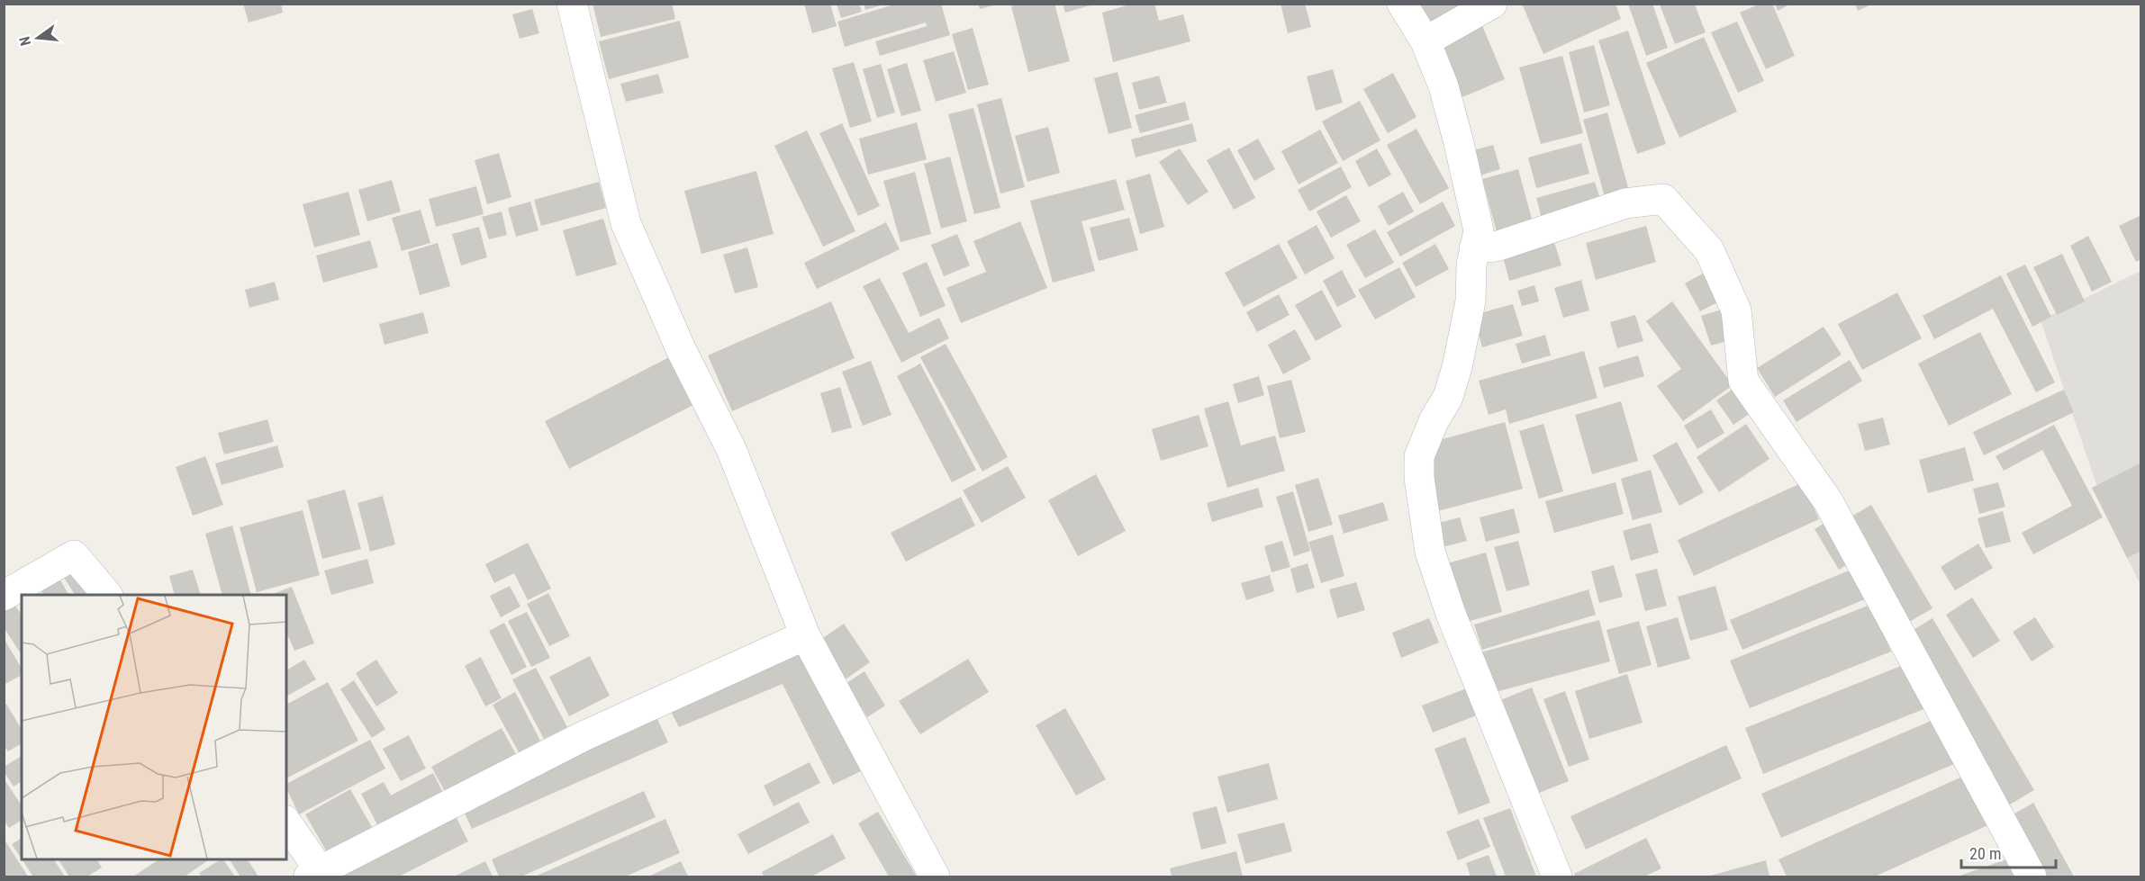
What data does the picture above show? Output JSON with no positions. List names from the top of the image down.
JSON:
{
  "scale_bar": "20 m",
  "north": "left"
}
